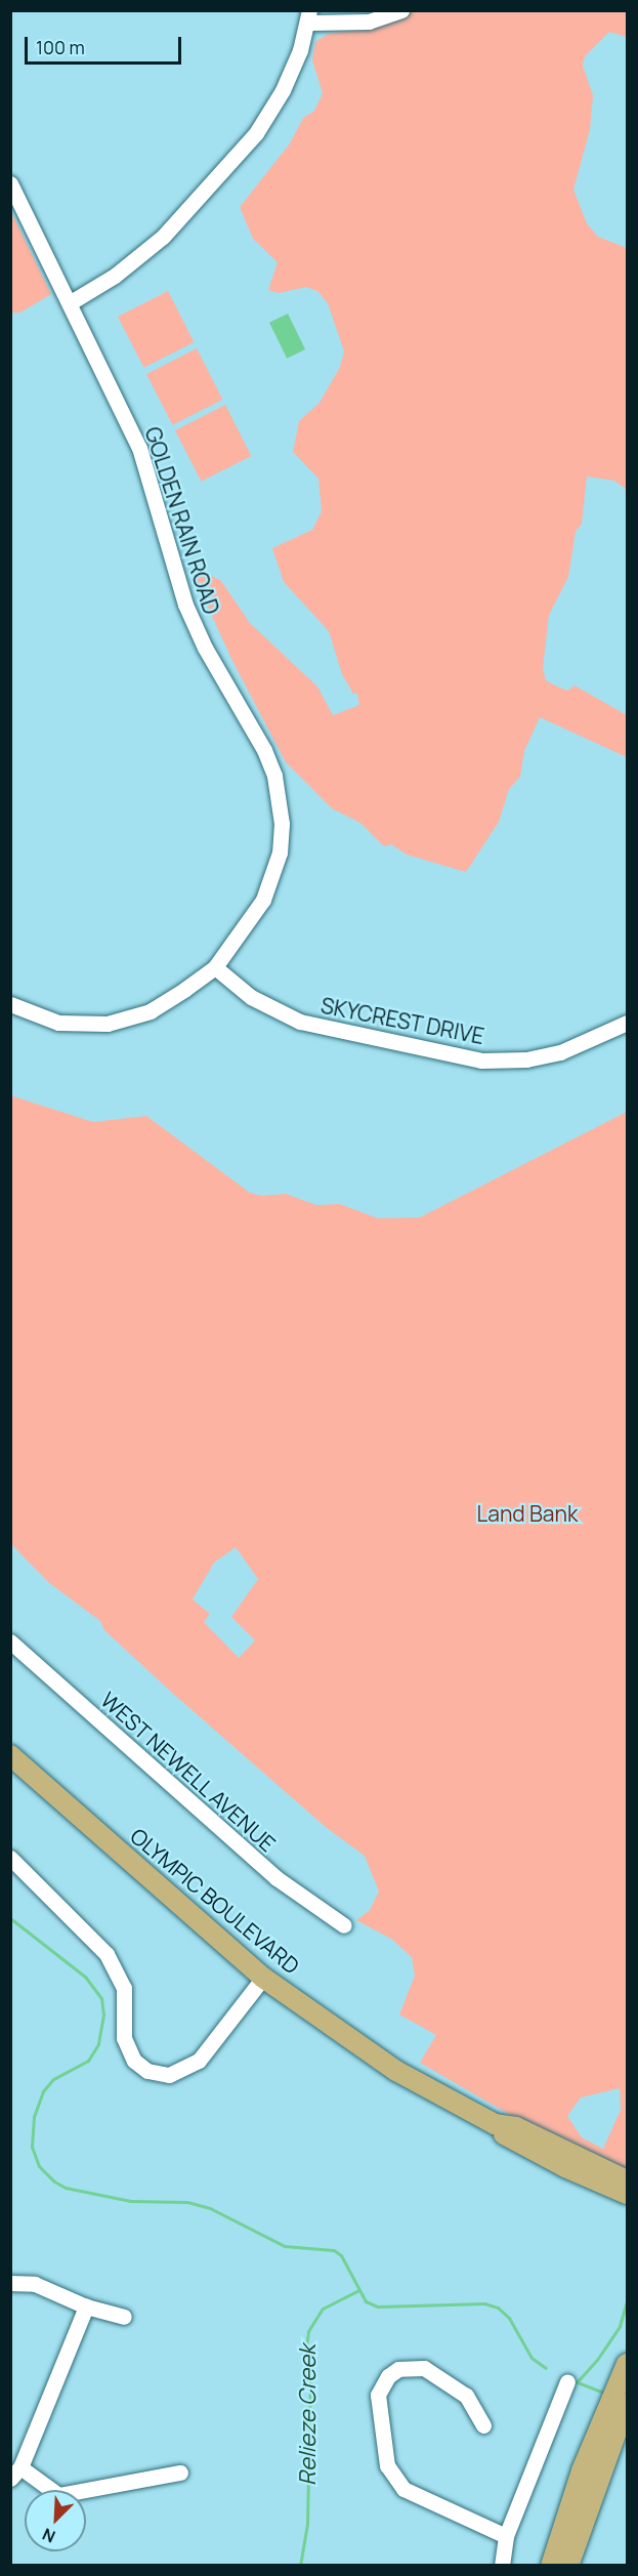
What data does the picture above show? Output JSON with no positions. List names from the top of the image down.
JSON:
{
  "streets": {
    "main road": ["OLYMPIC BOULEVARD"],
    "street": ["GOLDEN RAIN ROAD", "SKYCREST DRIVE", "WEST NEWELL AVENUE"]
  },
  "crossings": [
    ["GOLDEN RAIN ROAD", "SKYCREST DRIVE"]
  ],
  "water": ["Relieze Creek"],
  "parks": ["Land Bank"],
  "scale_bar": "100 m",
  "north": "bottom left"
}
